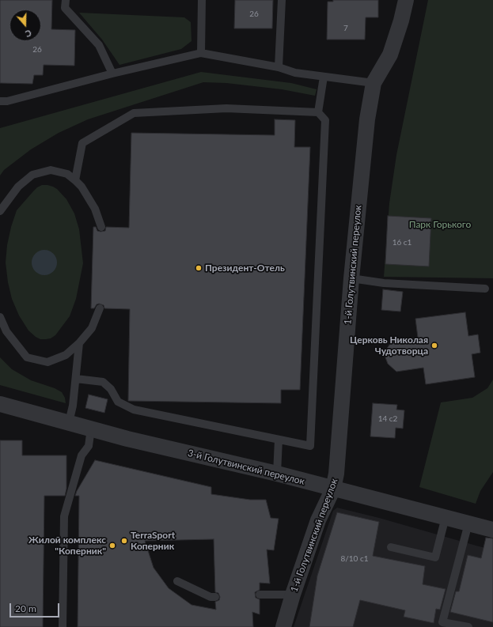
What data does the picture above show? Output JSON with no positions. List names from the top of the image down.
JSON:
{
  "streets": {
    "street": ["1-й Голутвинский переулок", "3-й Голутвинский переулок"]
  },
  "crossings": [
    ["1-й Голутвинский переулок", "3-й Голутвинский переулок"]
  ],
  "parks": ["Парк Горького"],
  "places": [
    "Президент-Отель",
    "Церковь Николая Чудотворца",
    "TerraSport Коперник",
    "Жилой комплекс \"Коперник\""
  ],
  "house_numbers": [
    "26",
    "7",
    "26",
    "16 с1",
    "14 с2",
    "8/10 с1"
  ],
  "scale_bar": "20 m",
  "north": "bottom"
}
